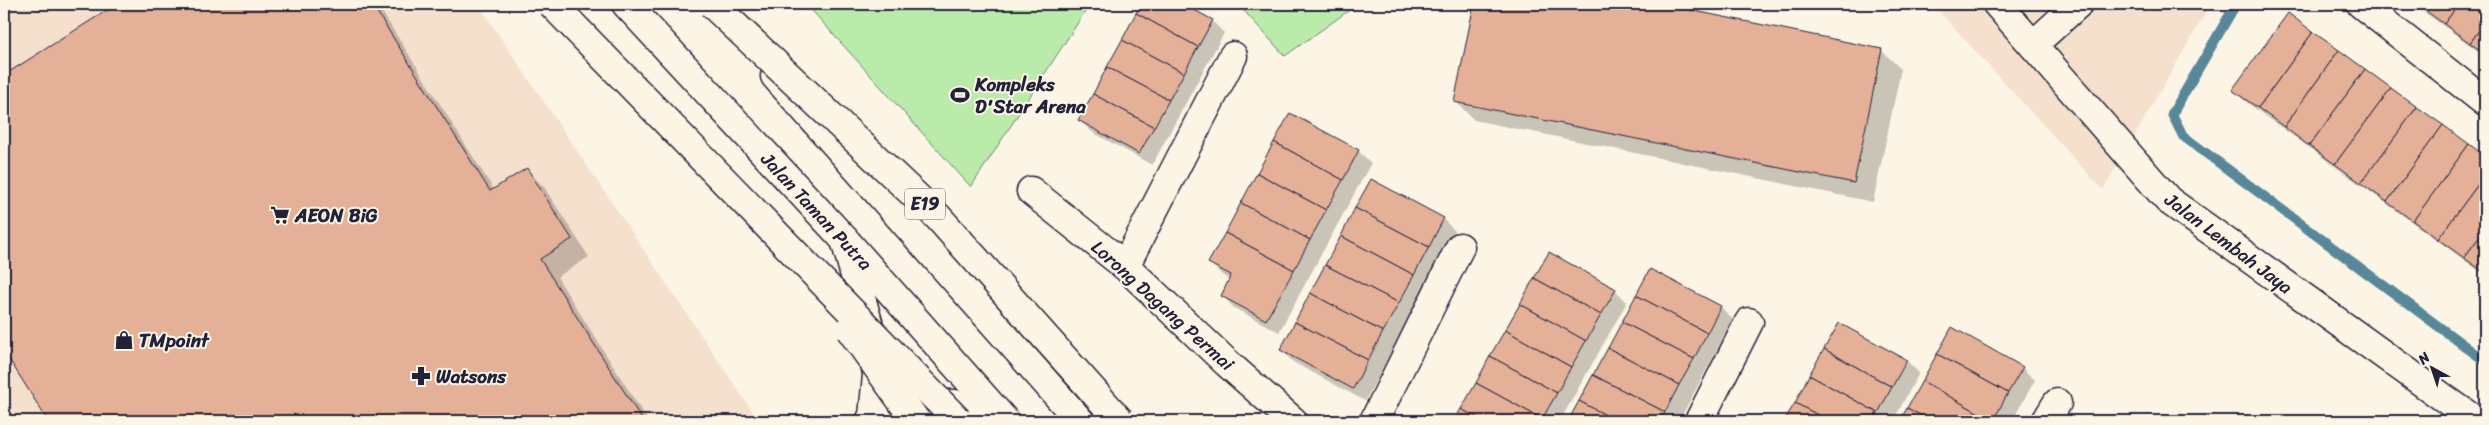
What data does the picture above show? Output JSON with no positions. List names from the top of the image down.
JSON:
{
  "streets": {
    "main road": [
      "E19",
      "Jalan Taman Putra",
      "Jalan Lembah Jaya",
      "Lorong Dagang Permai"
    ]
  },
  "places": {
    "sports": ["Kompleks D'Star Arena"],
    "supermarket": ["AEON BiG"],
    "shop": ["TMpoint"],
    "pharmacy": ["Watsons"]
  },
  "north": "top left"
}
